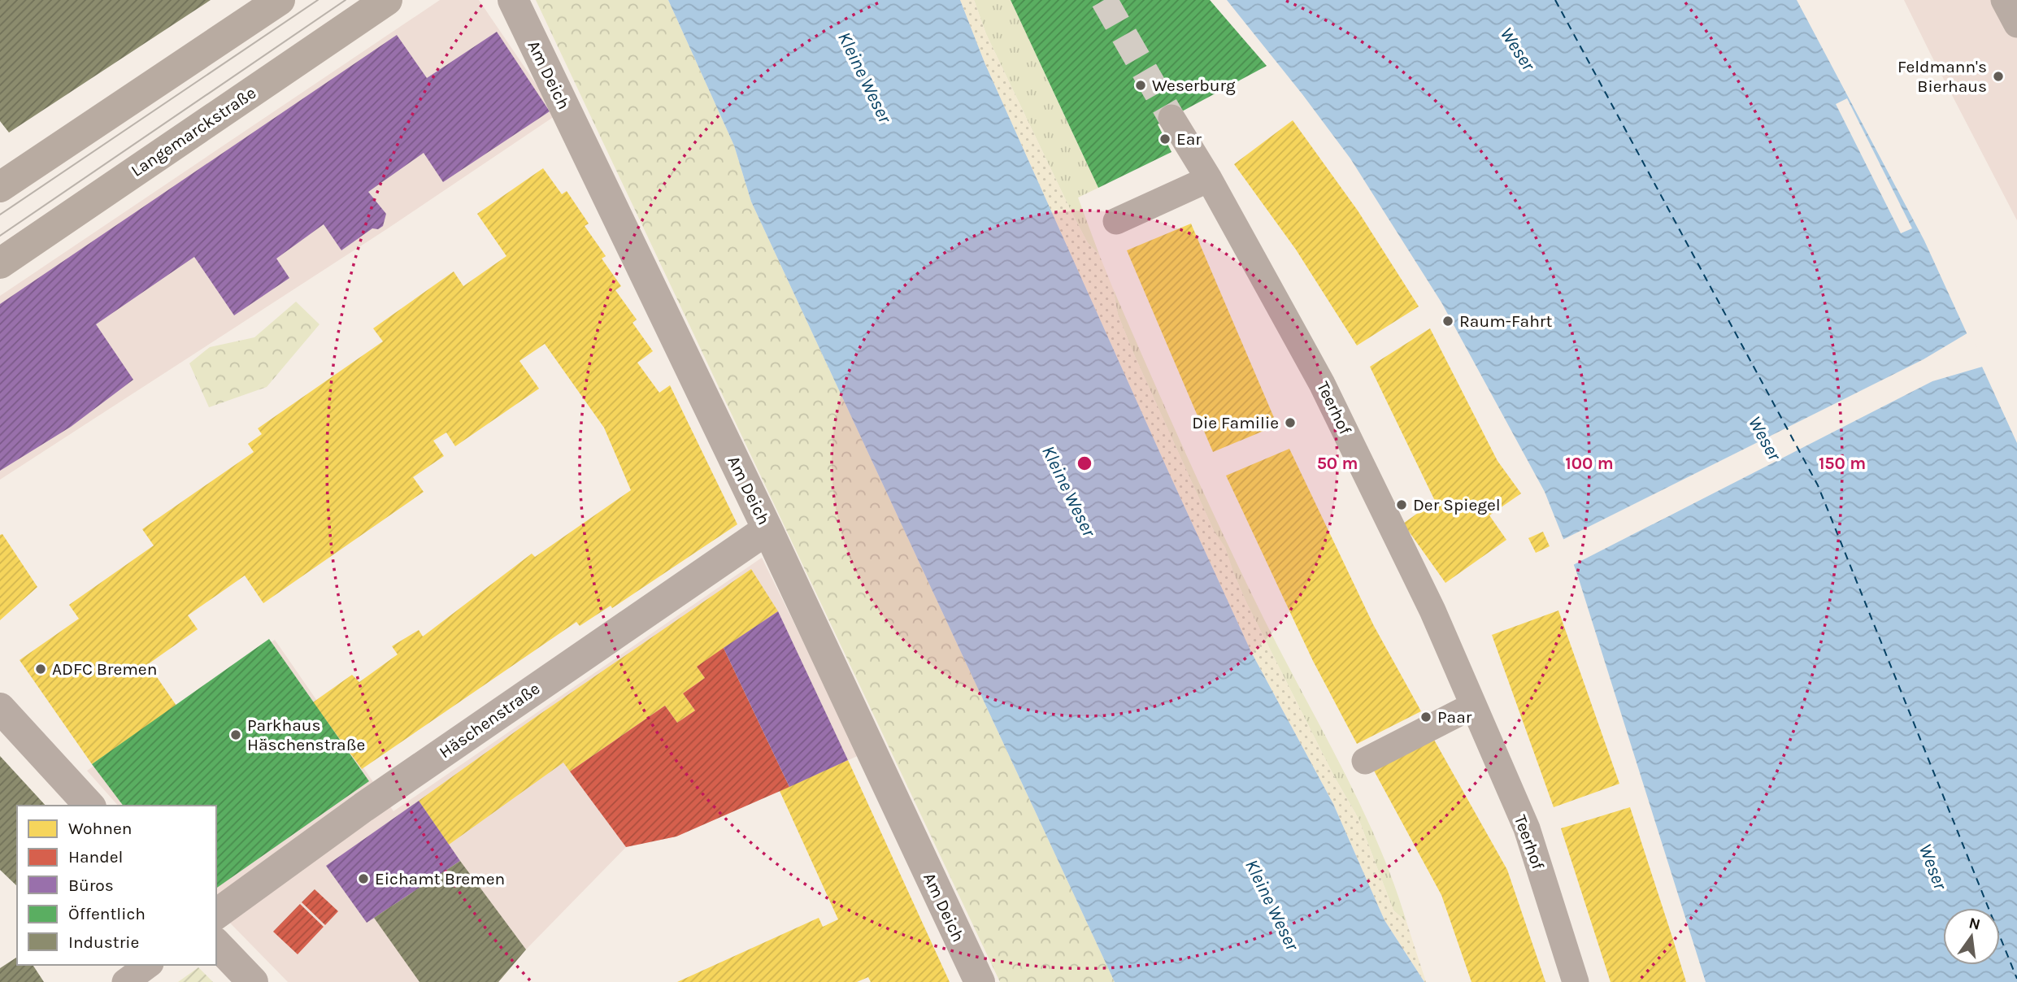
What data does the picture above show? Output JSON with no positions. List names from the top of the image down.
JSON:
{
  "streets": {
    "main road": ["Langemarckstraße"],
    "street": ["Am Deich", "Teerhof", "Häschenstraße"]
  },
  "crossings": [
    ["Am Deich", "Häschenstraße"]
  ],
  "water": ["Weser", "Kleine Weser"],
  "places": [
    "Feldmann's Bierhaus",
    "Weserburg",
    "Ear",
    "Raum-Fahrt",
    "Die Familie",
    "Der Spiegel",
    "ADFC Bremen",
    "Paar",
    "Parkhaus Häschenstraße",
    "Eichamt Bremen"
  ],
  "legend": [
    "Wohnen",
    "Handel",
    "Büros",
    "Öffentlich",
    "Industrie"
  ],
  "north": "top",
  "rings": ["50 m", "100 m", "150 m"]
}
